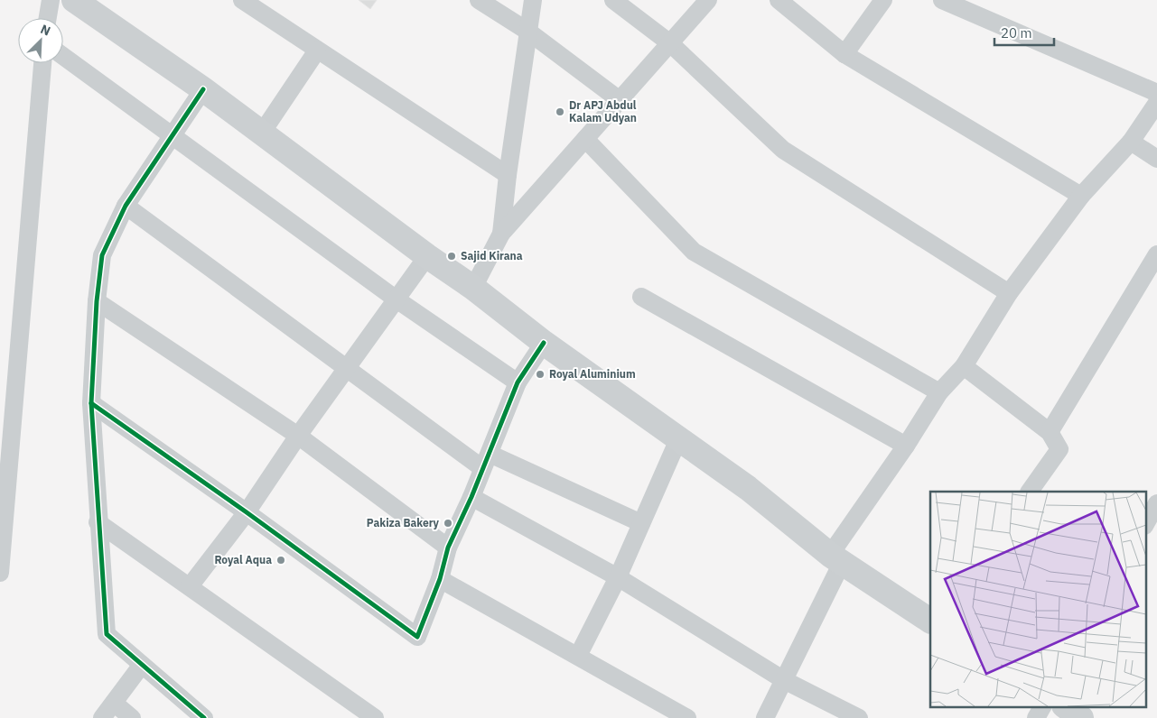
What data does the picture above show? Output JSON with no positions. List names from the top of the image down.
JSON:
{
  "places": [
    "Dr APJ Abdul Kalam Udyan",
    "Sajid Kirana",
    "Royal Aluminium",
    "Pakiza Bakery",
    "Royal Aqua"
  ],
  "scale_bar": "20 m",
  "north": "top right"
}
